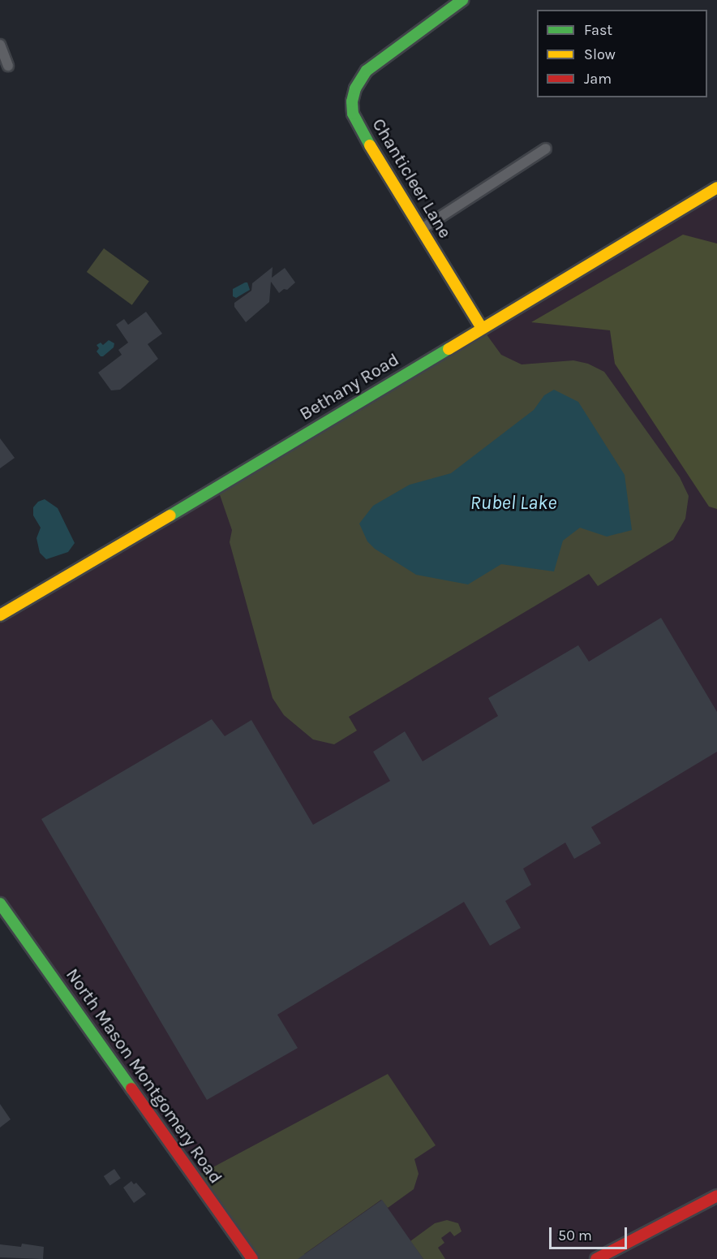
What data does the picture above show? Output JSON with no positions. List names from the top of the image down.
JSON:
{
  "streets": {
    "main road": ["Chanticleer Lane", "Bethany Road", "North Mason Montgomery Road"]
  },
  "crossings": [
    ["Chanticleer Lane", "Bethany Road"]
  ],
  "water": ["Rubel Lake"],
  "legend": ["Fast", "Slow", "Jam"],
  "scale_bar": "50 m"
}
